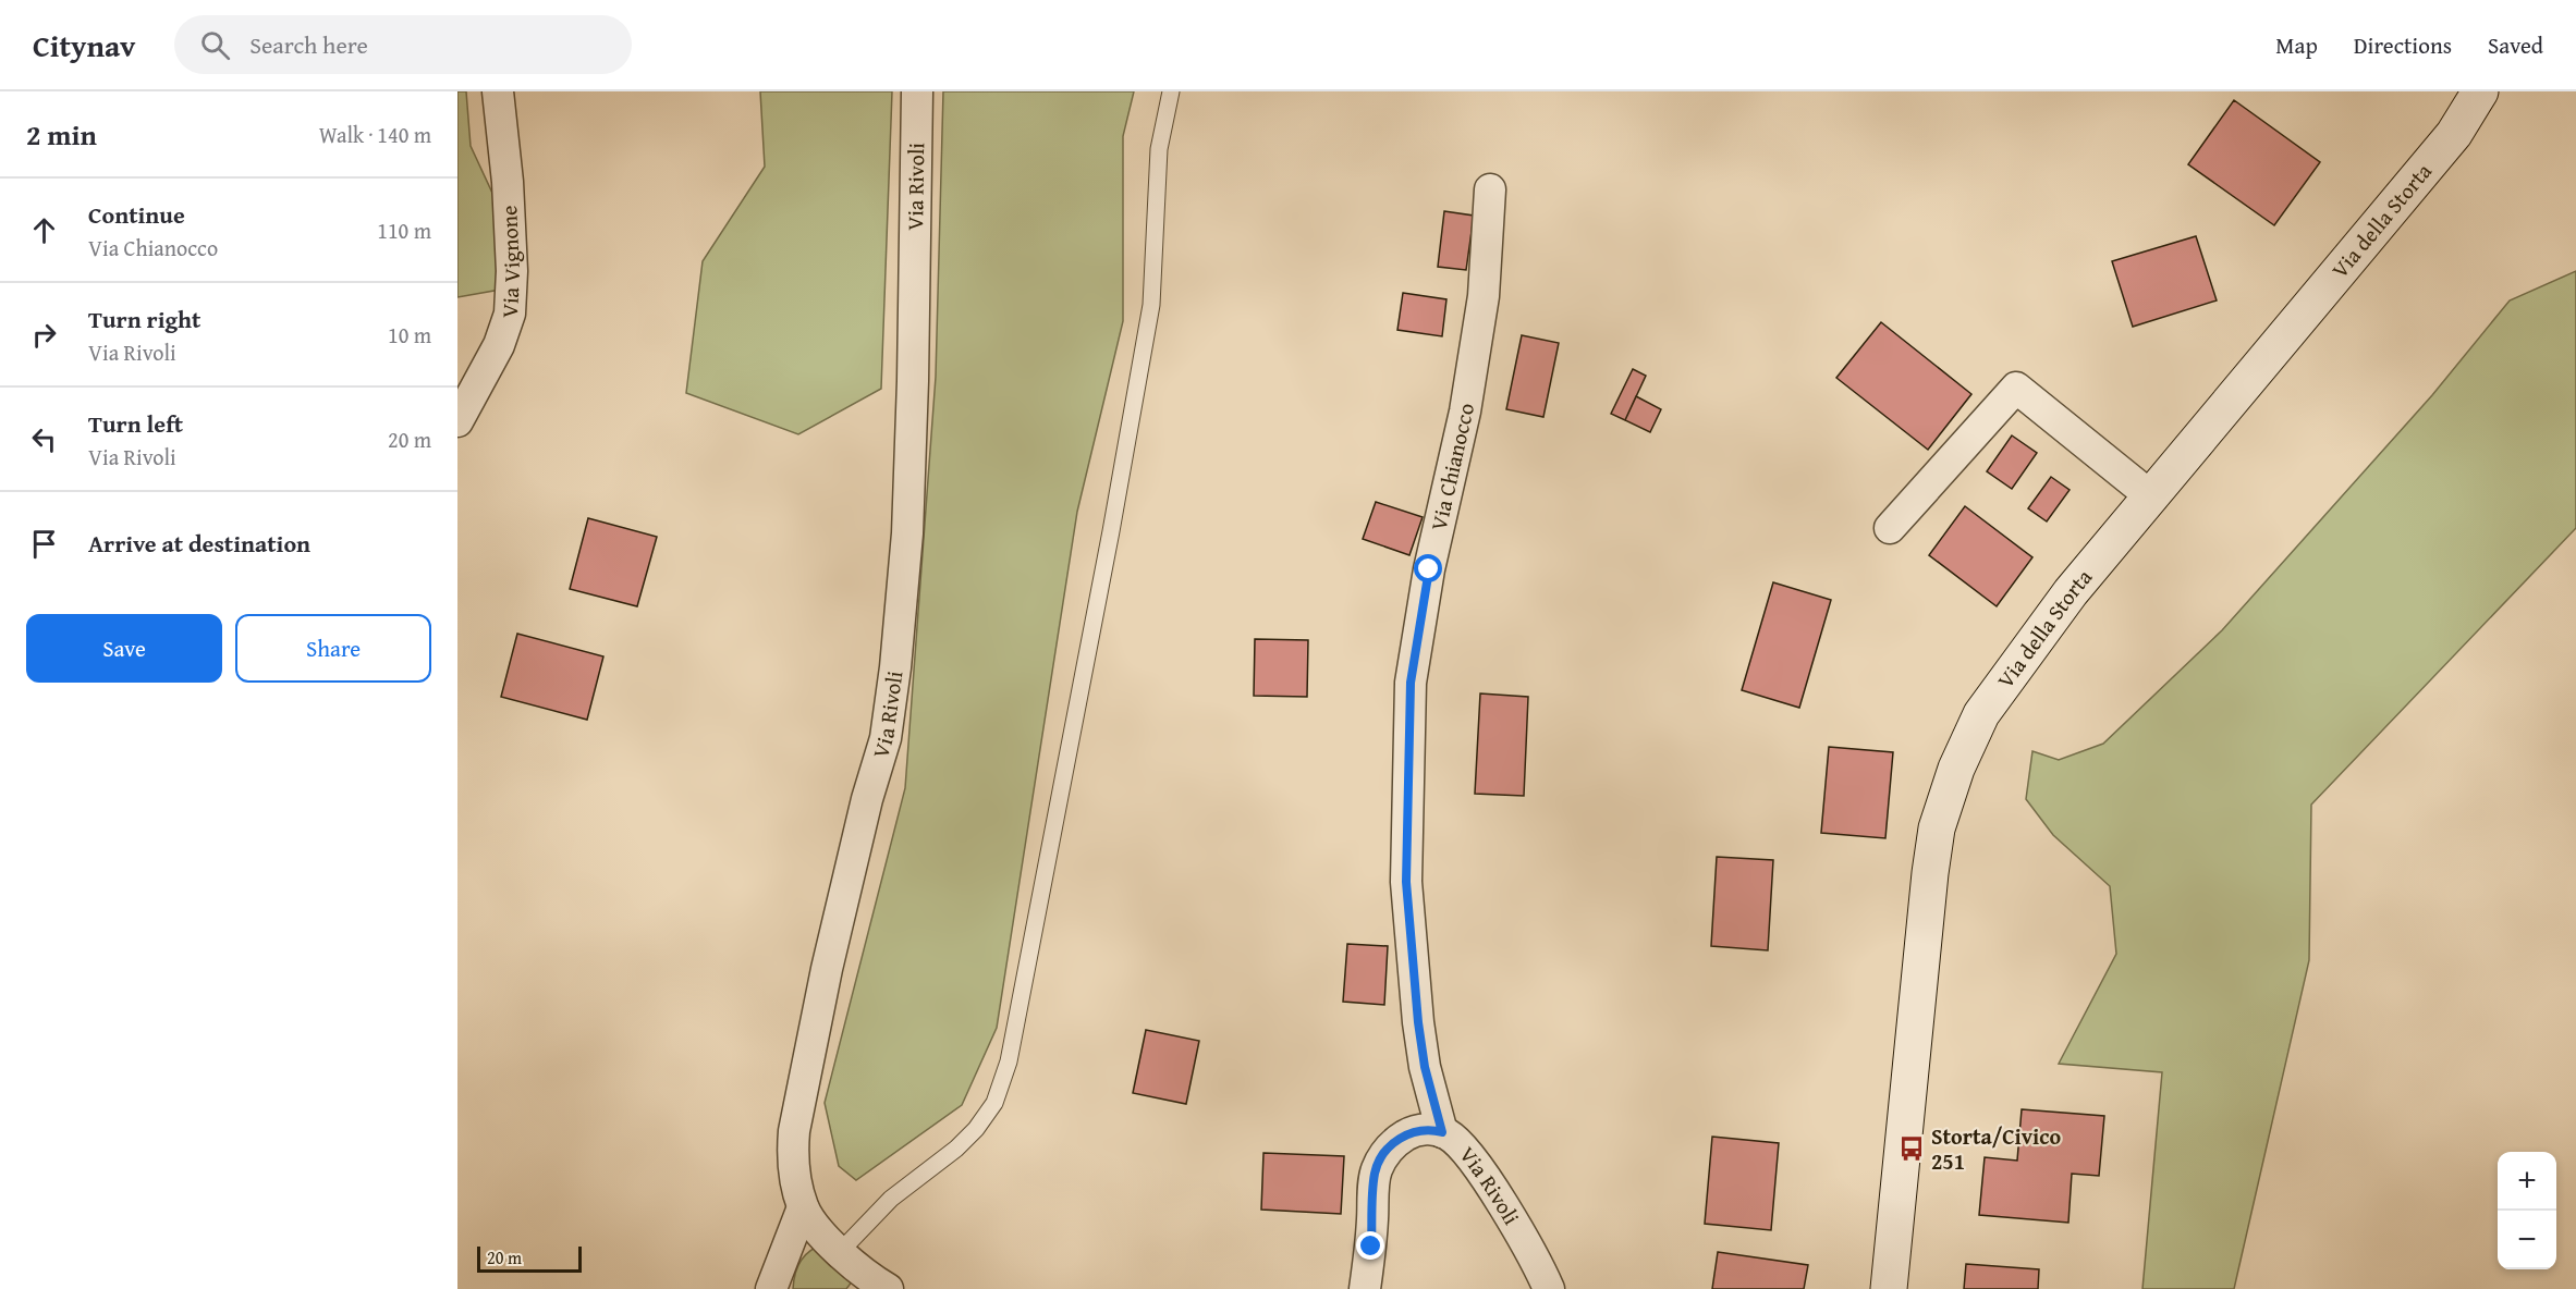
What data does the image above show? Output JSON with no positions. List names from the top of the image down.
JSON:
{
  "streets": {
    "main road": ["Via della Storta"],
    "street": ["Via Rivoli", "Via Vignone", "Via Chianocco"]
  },
  "crossings": [
    ["Via Rivoli", "Via Chianocco"]
  ],
  "places": {
    "bus stop": ["Storta/Civico 251"]
  },
  "scale_bar": "20 m",
  "page": {
    "header": "Citynav",
    "search": "Search here",
    "nav": ["Map", "Directions", "Saved"],
    "heading": ["2 min", "Walk · 140 m"],
    "list": [
      ["Continue", "Via Chianocco", "110 m"],
      ["Turn right", "Via Rivoli", "10 m"],
      ["Turn left", "Via Rivoli", "20 m"],
      "Arrive at destination"
    ],
    "buttons": ["Save", "Share"],
    "map_buttons": ["+", "−"],
    "scale": "20 m"
  }
}
